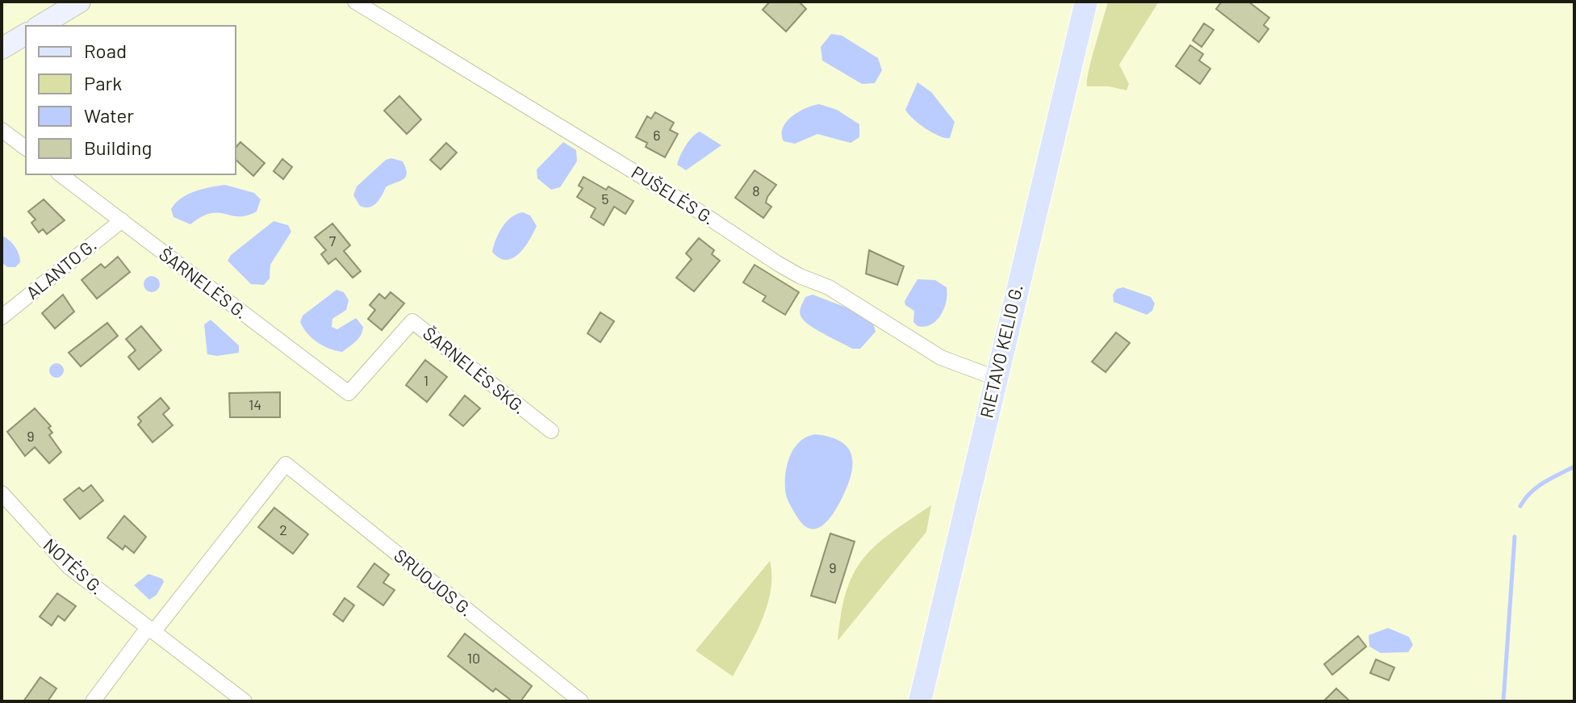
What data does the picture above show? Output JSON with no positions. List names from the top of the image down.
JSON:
{
  "streets": {
    "main road": ["RIETAVO KELIO G."],
    "street": [
      "PUŠELĖS G.",
      "ALANTO G.",
      "ŠARNELĖS G.",
      "ŠARNELĖS SKG.",
      "NOTĖS G.",
      "SRUOJOS G."
    ]
  },
  "crossings": [
    ["PUŠELĖS G.", "RIETAVO KELIO G."],
    ["ALANTO G.", "ŠARNELĖS G."],
    ["ŠARNELĖS G.", "ŠARNELĖS SKG."],
    ["NOTĖS G.", "SRUOJOS G."]
  ],
  "house_numbers": [
    "6",
    "8",
    "5",
    "7",
    "1",
    "14",
    "9",
    "2",
    "9",
    "10"
  ],
  "legend": [
    "Road",
    "Park",
    "Water",
    "Building"
  ]
}
